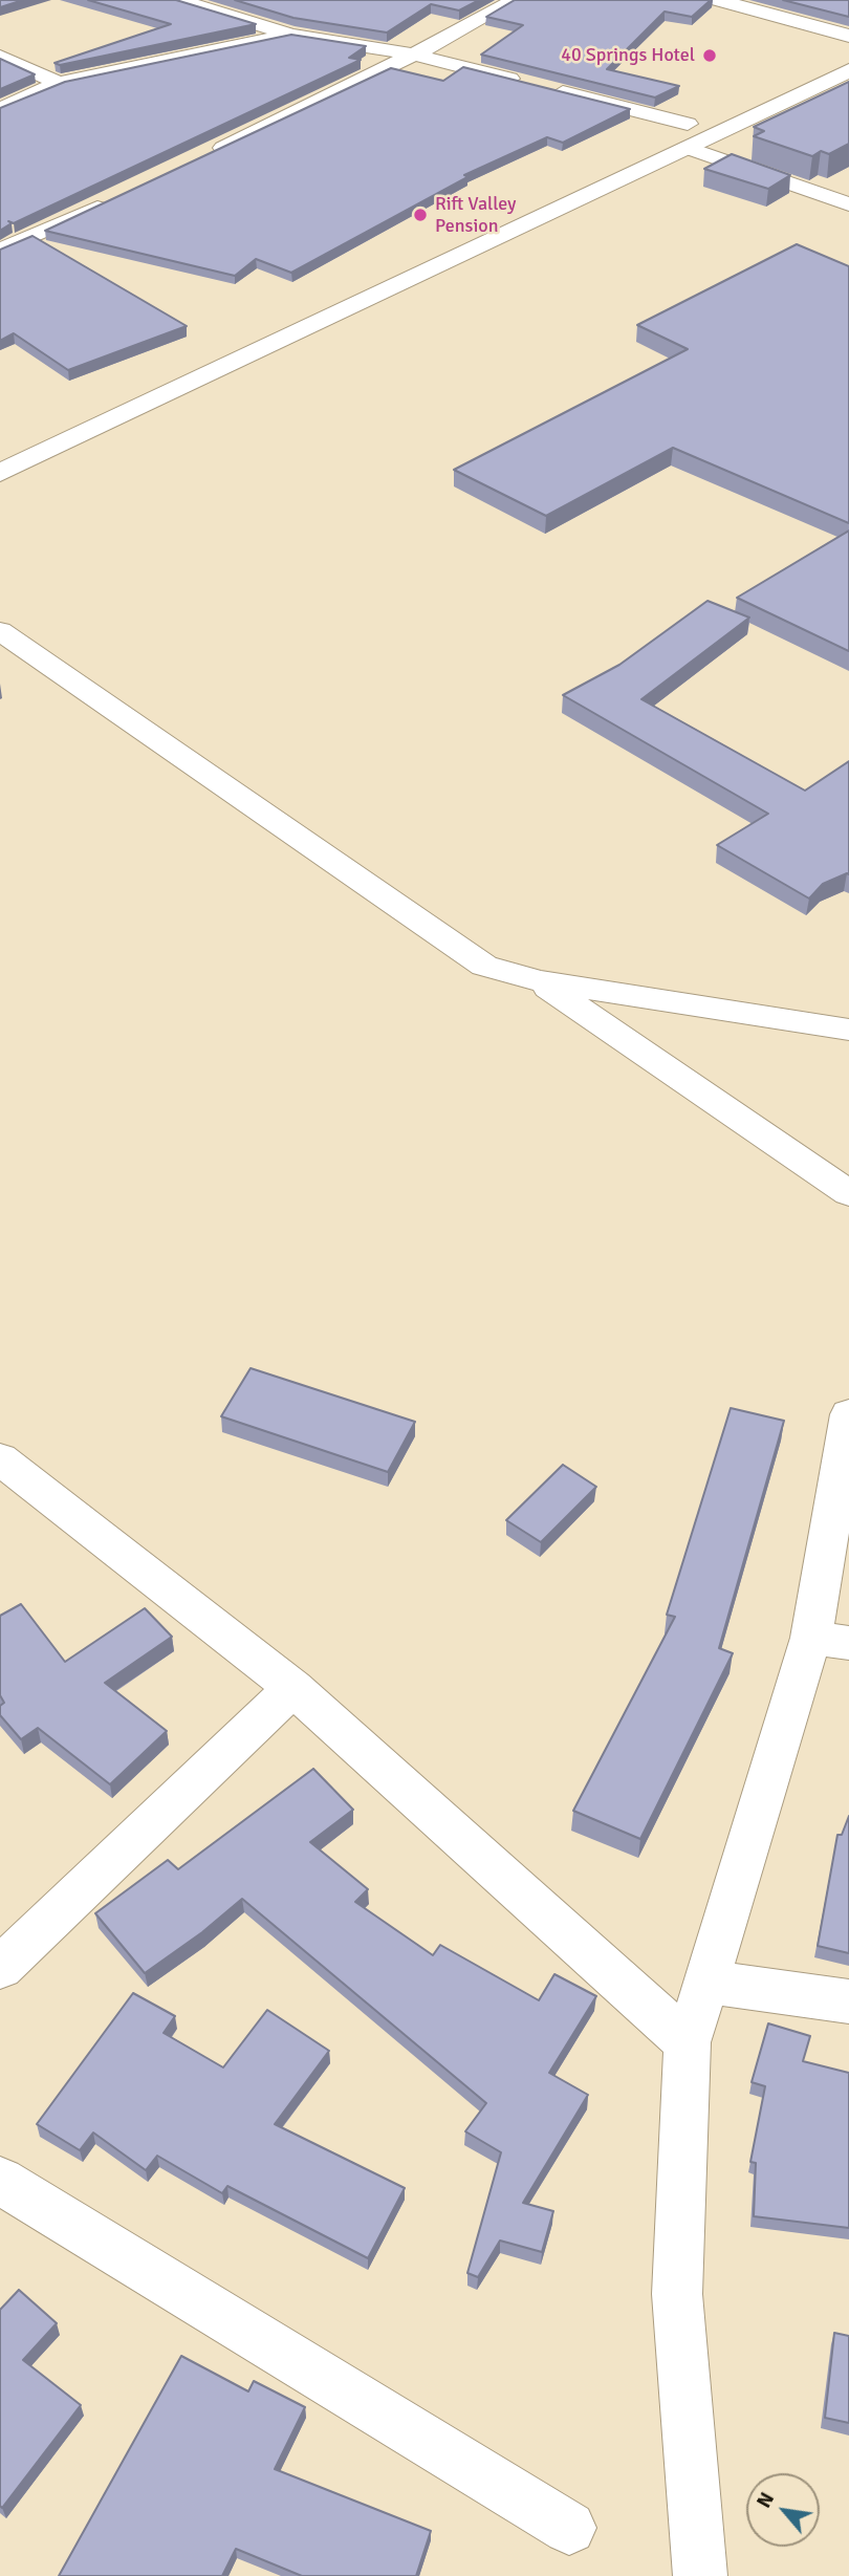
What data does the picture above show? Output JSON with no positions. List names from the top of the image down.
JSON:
{
  "places": ["40 Springs Hotel", "Rift Valley Pension"],
  "north": "top left"
}
